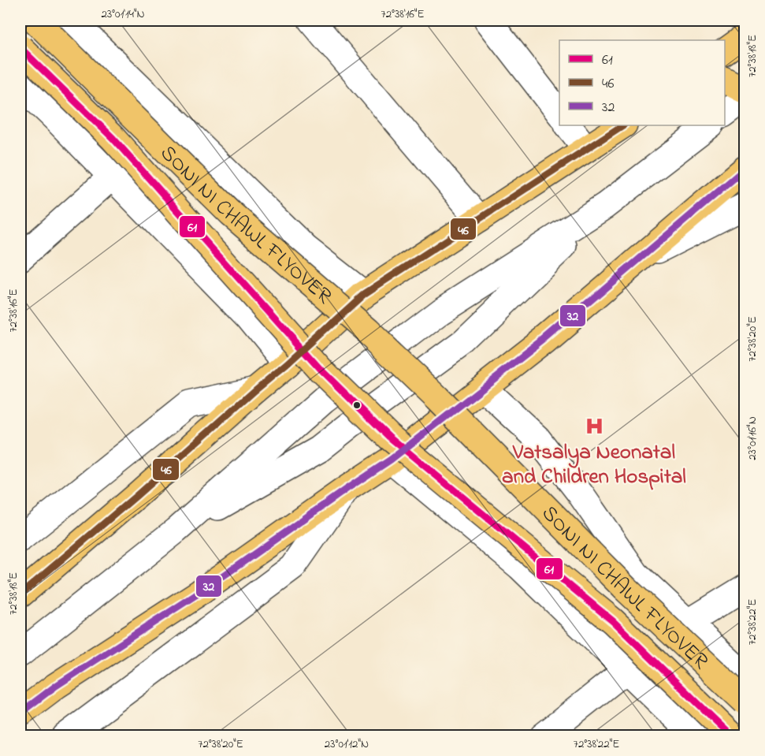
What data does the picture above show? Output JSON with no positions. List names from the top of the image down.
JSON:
{
  "streets": {
    "main road": ["SONI NI CHAWL FLYOVER"]
  },
  "places": {
    "hospital": ["Vatsalya Neonatal and Children Hospital"]
  },
  "lines": ["transit line 61", "transit line 46", "transit line 32"],
  "legend": ["61", "46", "32"],
  "coordinates": [
    "23°01'14\"N",
    "72°38'16\"E",
    "72°38'18\"E",
    "72°38'20\"E",
    "23°01'16\"N",
    "72°38'22\"E",
    "23°01'12\"N"
  ]
}
